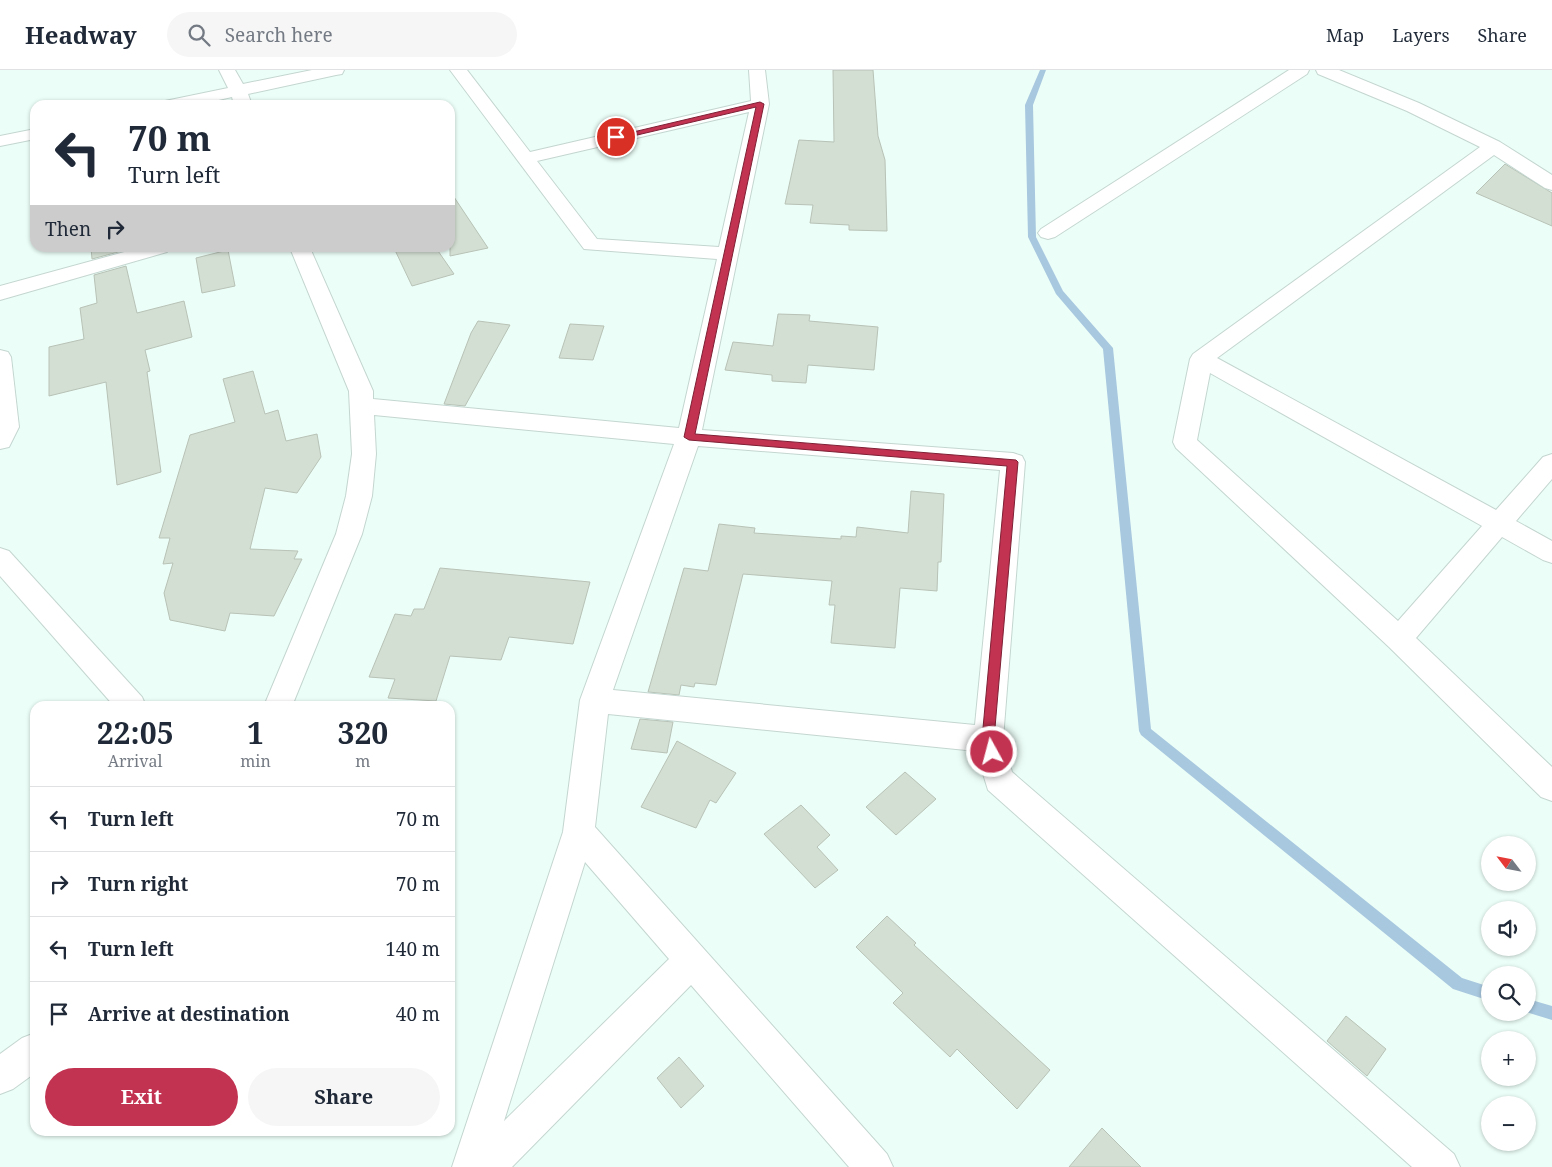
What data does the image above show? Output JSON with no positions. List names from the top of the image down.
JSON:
{
  "north": "top left",
  "page": {
    "header": "Headway",
    "search": "Search here",
    "nav": ["Map", "Layers", "Share"],
    "turn": ["70 m", "Turn left"],
    "then": "Then",
    "eta": [
      "22:05",
      "Arrival",
      "1",
      "min",
      "320",
      "m"
    ],
    "list": [
      {
        "name": "Turn left",
        "value": "70 m"
      },
      {
        "name": "Turn right",
        "value": "70 m"
      },
      {
        "name": "Turn left",
        "value": "140 m"
      },
      {
        "name": "Arrive at destination",
        "value": "40 m"
      }
    ],
    "map_buttons": ["+", "−"],
    "buttons": ["Exit", "Share"]
  }
}
